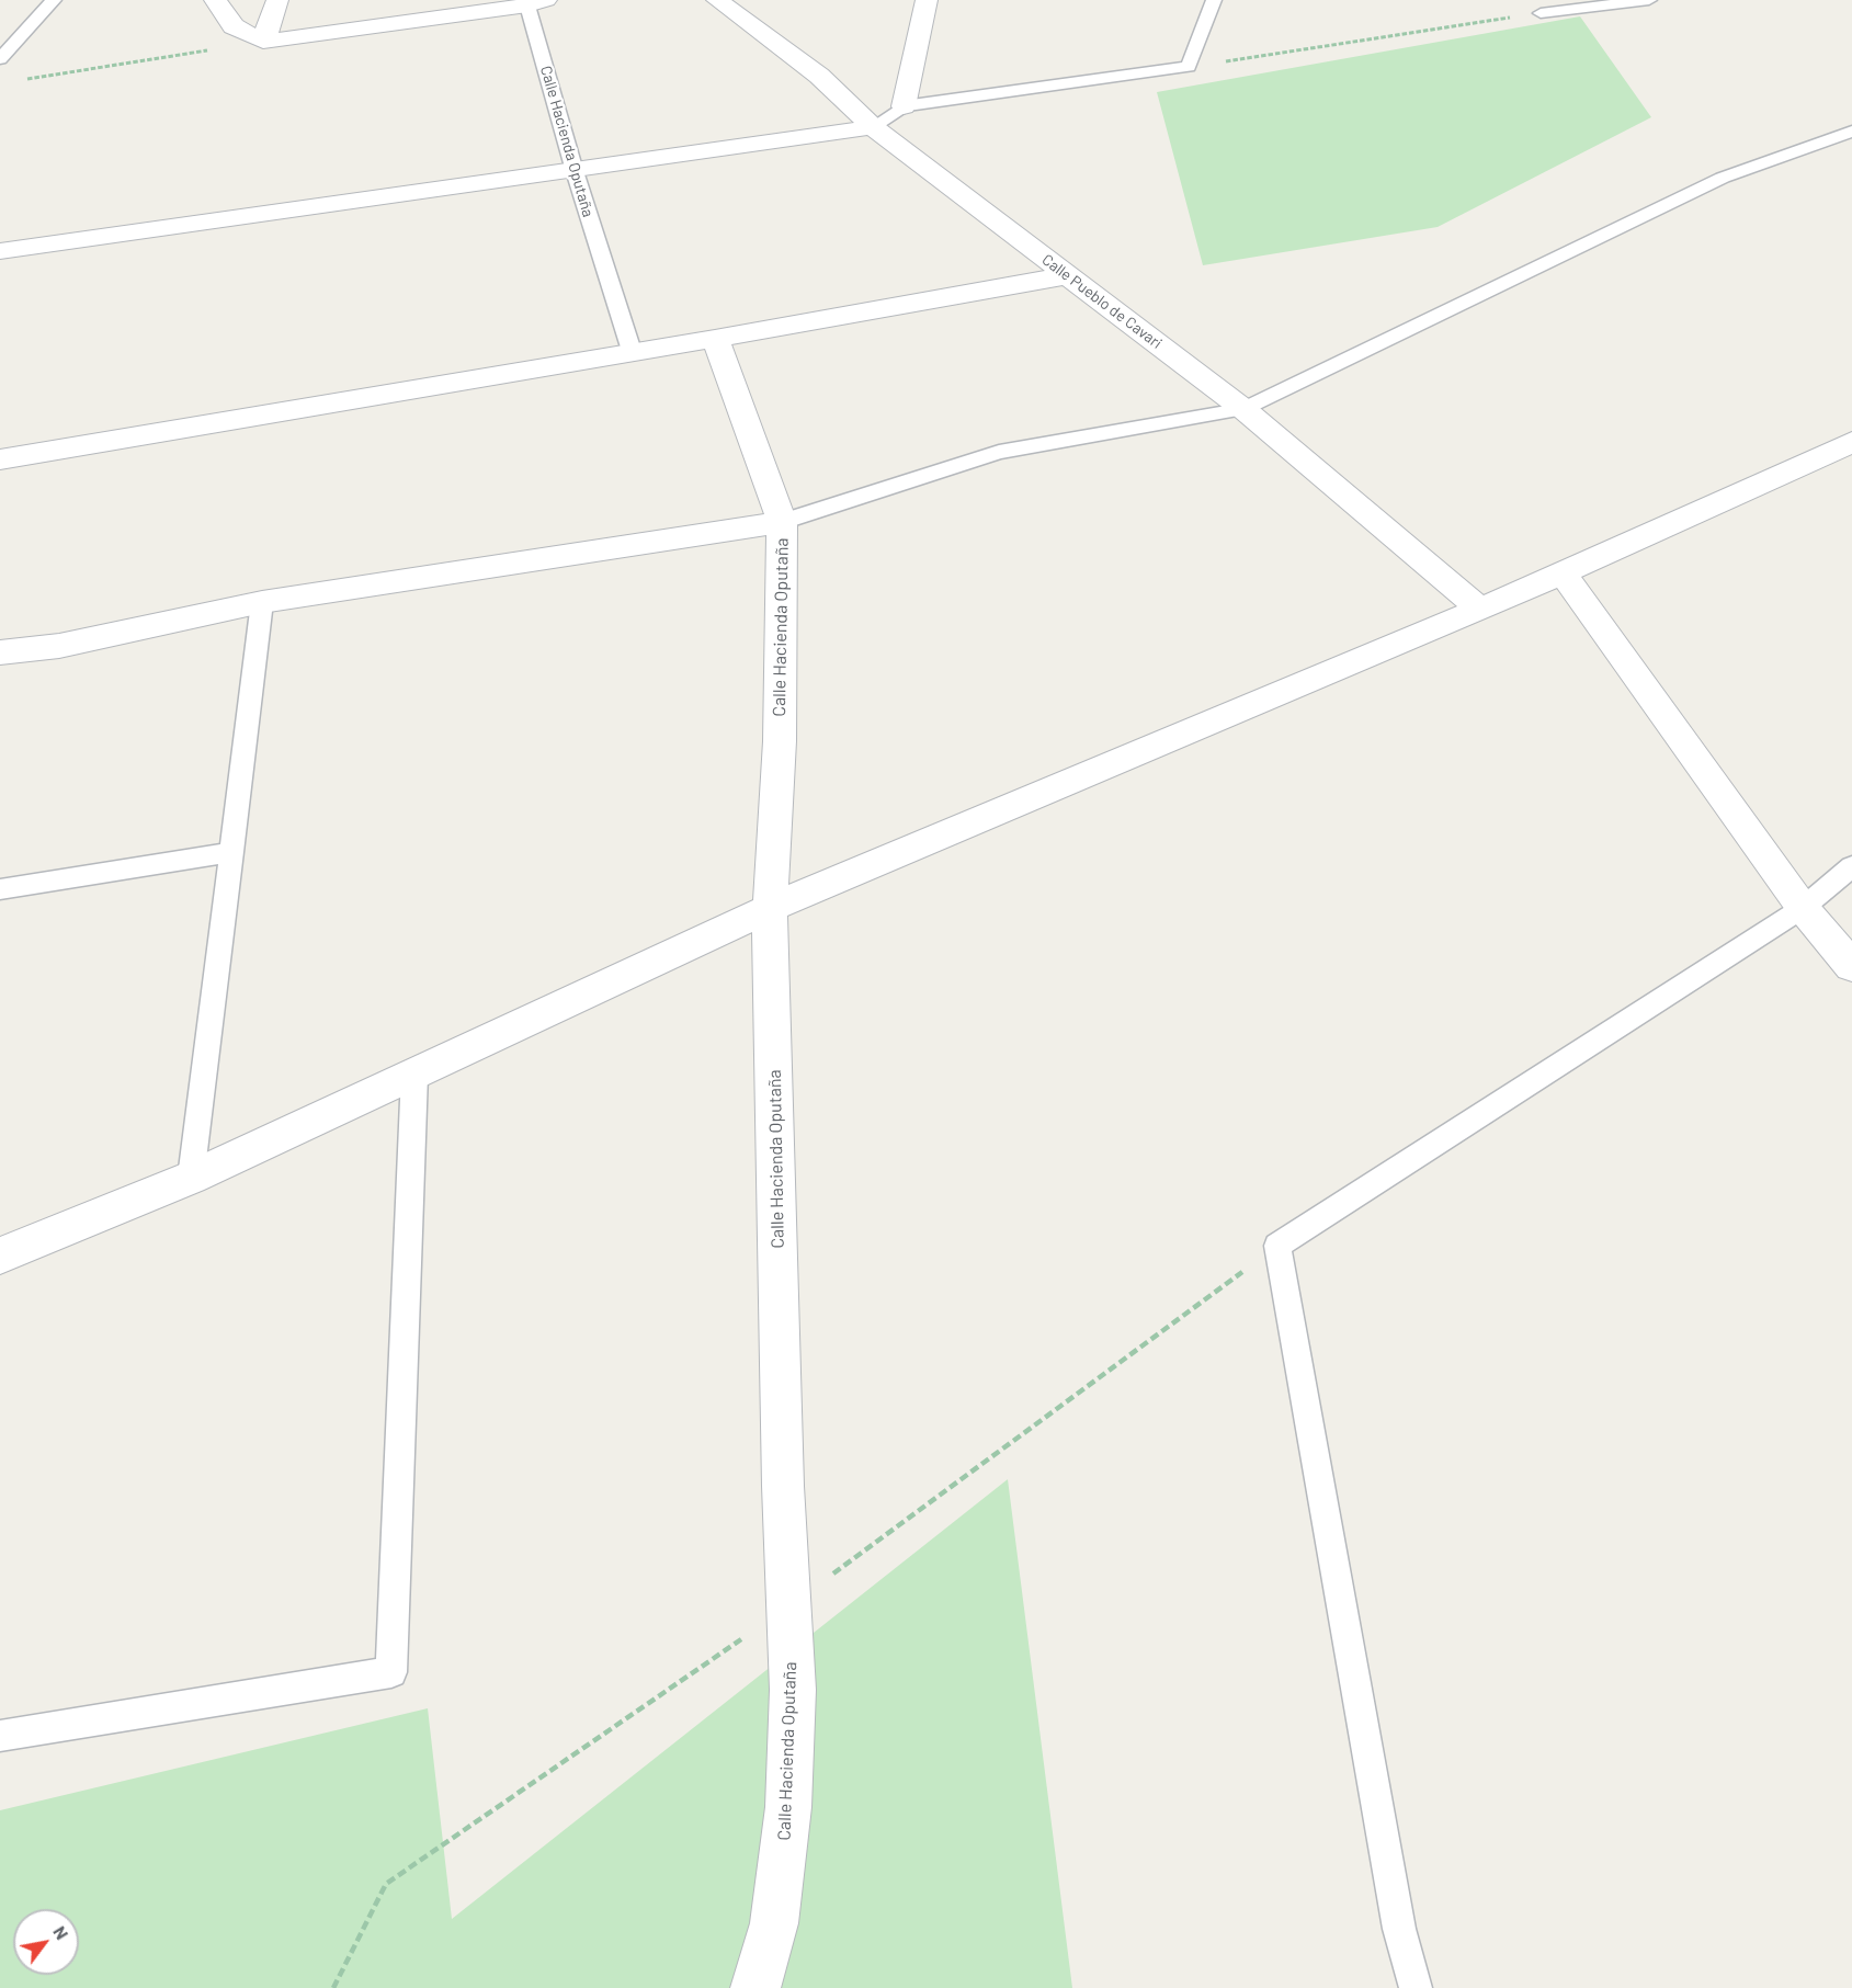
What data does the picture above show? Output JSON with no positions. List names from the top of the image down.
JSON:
{
  "streets": {
    "street": ["Calle Hacienda Oputaña", "Calle Pueblo de Cavari"]
  },
  "north": "top right"
}
